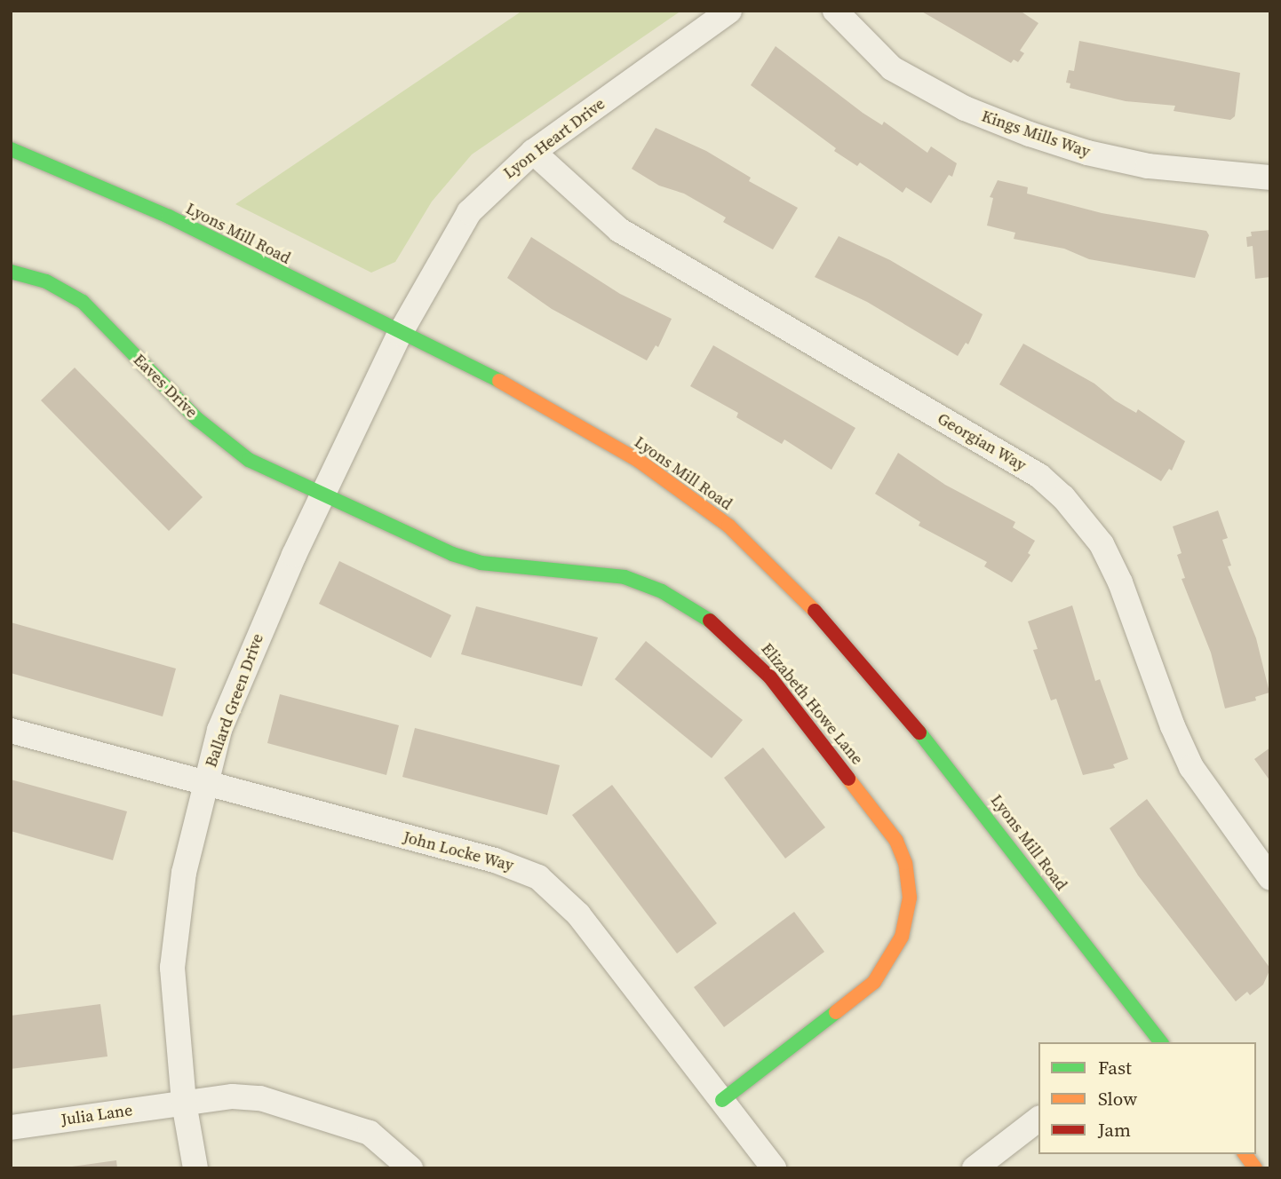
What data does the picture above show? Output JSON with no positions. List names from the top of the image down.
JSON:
{
  "streets": {
    "main road": ["Lyons Mill Road", "Eaves Drive", "Elizabeth Howe Lane"],
    "street": [
      "Kings Mills Way",
      "Lyon Heart Drive",
      "Georgian Way",
      "Ballard Green Drive",
      "John Locke Way",
      "Julia Lane"
    ]
  },
  "crossings": [
    ["Lyon Heart Drive", "Lyons Mill Road"],
    ["Lyon Heart Drive", "Georgian Way"],
    ["Lyon Heart Drive", "Ballard Green Drive"],
    ["Lyons Mill Road", "Ballard Green Drive"],
    ["Eaves Drive", "Ballard Green Drive"],
    ["Eaves Drive", "Elizabeth Howe Lane"],
    ["Ballard Green Drive", "Elizabeth Howe Lane"],
    ["Ballard Green Drive", "John Locke Way"],
    ["Ballard Green Drive", "Julia Lane"],
    ["Elizabeth Howe Lane", "John Locke Way"]
  ],
  "legend": ["Fast", "Slow", "Jam"]
}
